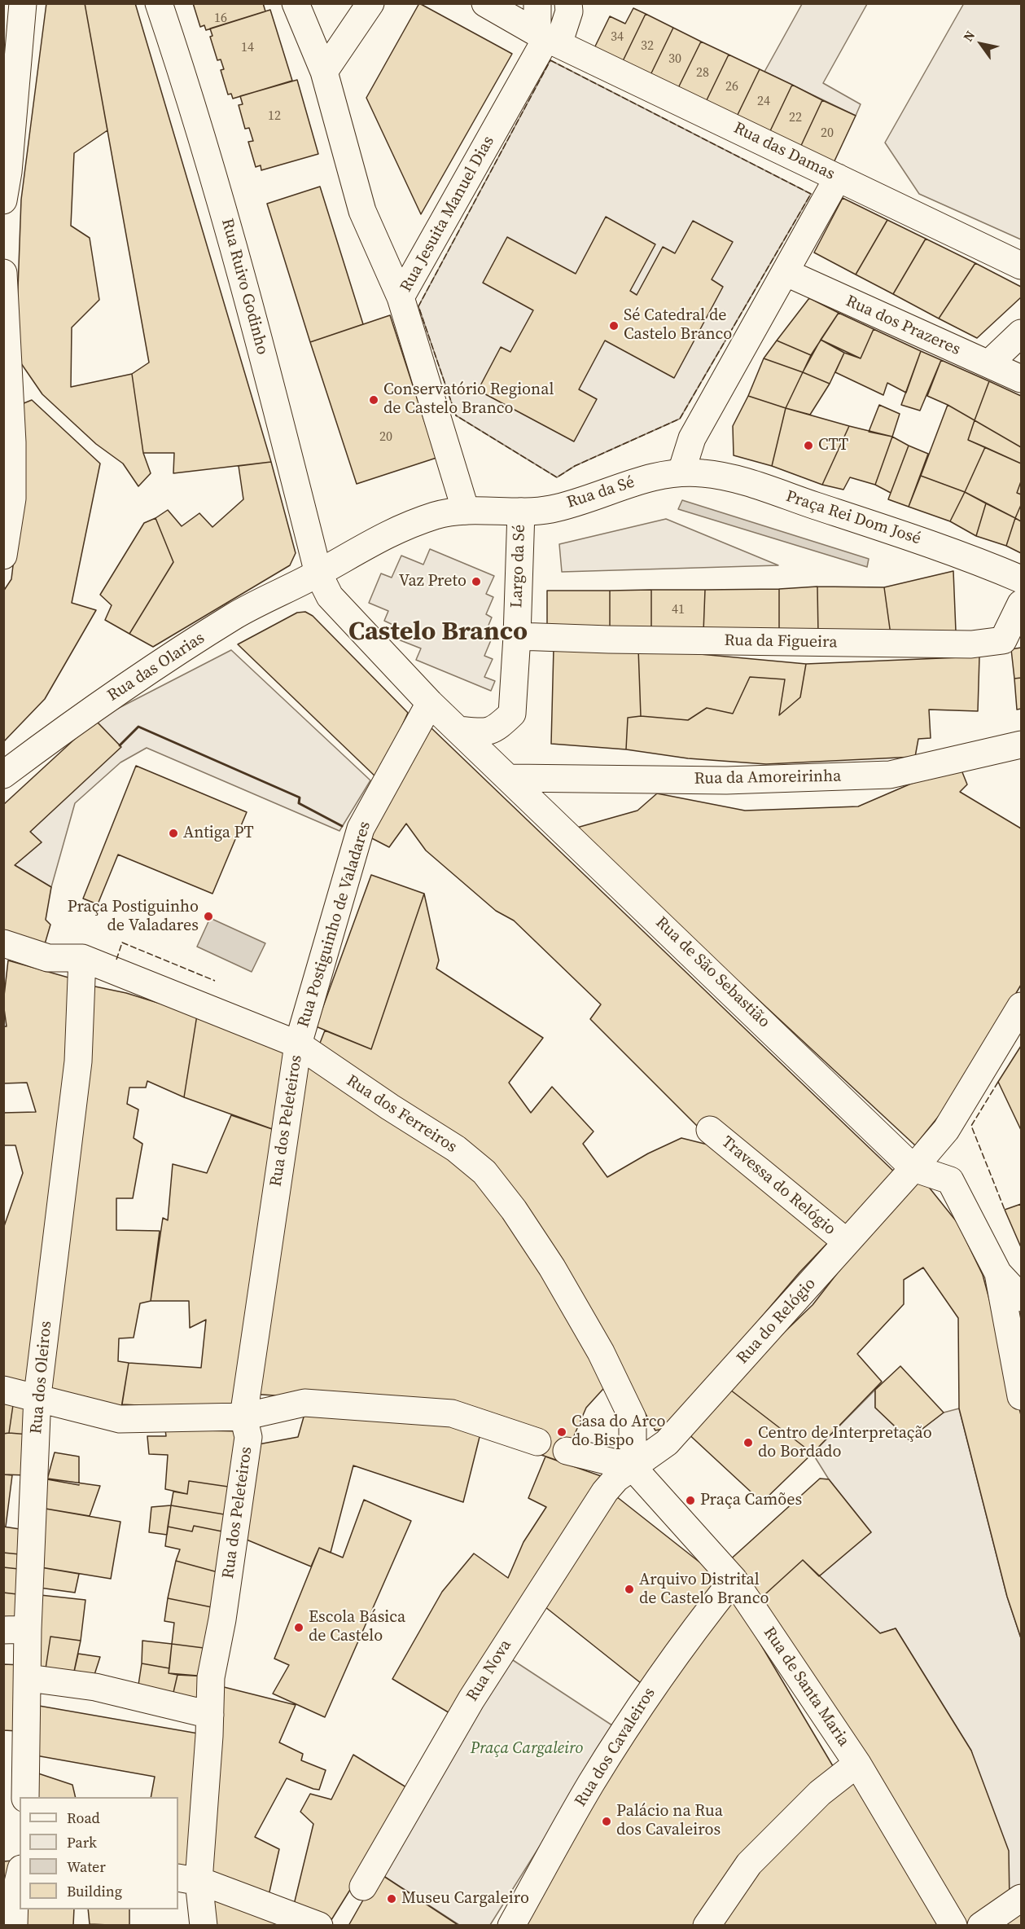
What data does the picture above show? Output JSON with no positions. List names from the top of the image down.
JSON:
{
  "streets": {
    "street": [
      "Rua das Damas",
      "Rua Jesuita Manuel Dias",
      "Rua Ruivo Godinho",
      "Rua dos Prazeres",
      "Rua da Sé",
      "Praça Rei Dom José",
      "Largo da Sé",
      "Rua da Figueira",
      "Rua das Olarias",
      "Rua da Amoreirinha",
      "Rua Postiguinho de Valadares",
      "Rua de São Sebastião",
      "Rua dos Ferreiros",
      "Rua dos Peleteiros",
      "Travessa do Relógio",
      "Rua do Relógio",
      "Rua dos Oleiros",
      "Rua Nova",
      "Rua de Santa Maria",
      "Rua dos Cavaleiros"
    ]
  },
  "crossings": [
    ["Rua das Damas", "Rua Jesuita Manuel Dias"],
    ["Rua Jesuita Manuel Dias", "Largo da Sé"],
    ["Rua Ruivo Godinho", "Largo da Sé"],
    ["Rua Ruivo Godinho", "Rua das Olarias"],
    ["Rua da Sé", "Praça Rei Dom José"],
    ["Rua da Sé", "Largo da Sé"],
    ["Largo da Sé", "Rua da Figueira"],
    ["Largo da Sé", "Rua das Olarias"],
    ["Largo da Sé", "Rua de São Sebastião"],
    ["Rua da Amoreirinha", "Rua de São Sebastião"],
    ["Rua Postiguinho de Valadares", "Rua dos Ferreiros"],
    ["Rua Postiguinho de Valadares", "Rua dos Peleteiros"],
    ["Rua de São Sebastião", "Rua do Relógio"],
    ["Rua dos Ferreiros", "Rua dos Peleteiros"],
    ["Rua dos Ferreiros", "Rua do Relógio"],
    ["Rua dos Ferreiros", "Rua dos Oleiros"],
    ["Rua dos Ferreiros", "Rua Nova"],
    ["Rua dos Ferreiros", "Rua de Santa Maria"],
    ["Travessa do Relógio", "Rua do Relógio"],
    ["Rua do Relógio", "Rua Nova"],
    ["Rua do Relógio", "Rua de Santa Maria"],
    ["Rua Nova", "Rua de Santa Maria"],
    ["Rua de Santa Maria", "Rua dos Cavaleiros"]
  ],
  "districts": ["Castelo Branco"],
  "parks": ["Praça Cargaleiro"],
  "places": [
    "Sé Catedral de Castelo Branco",
    "Conservatório Regional de Castelo Branco",
    "CTT",
    "Vaz Preto",
    "Antiga PT",
    "Praça Postiguinho de Valadares",
    "Casa do Arco do Bispo",
    "Centro de Interpretação do Bordado",
    "Praça Camões",
    "Arquivo Distrital de Castelo Branco",
    "Escola Básica de Castelo",
    "Palácio na Rua dos Cavaleiros",
    "Museu Cargaleiro"
  ],
  "house_numbers": [
    "16",
    "34",
    "32",
    "14",
    "30",
    "28",
    "26",
    "24",
    "12",
    "22",
    "20",
    "20",
    "41"
  ],
  "legend": [
    "Road",
    "Park",
    "Water",
    "Building"
  ],
  "north": "top left"
}
